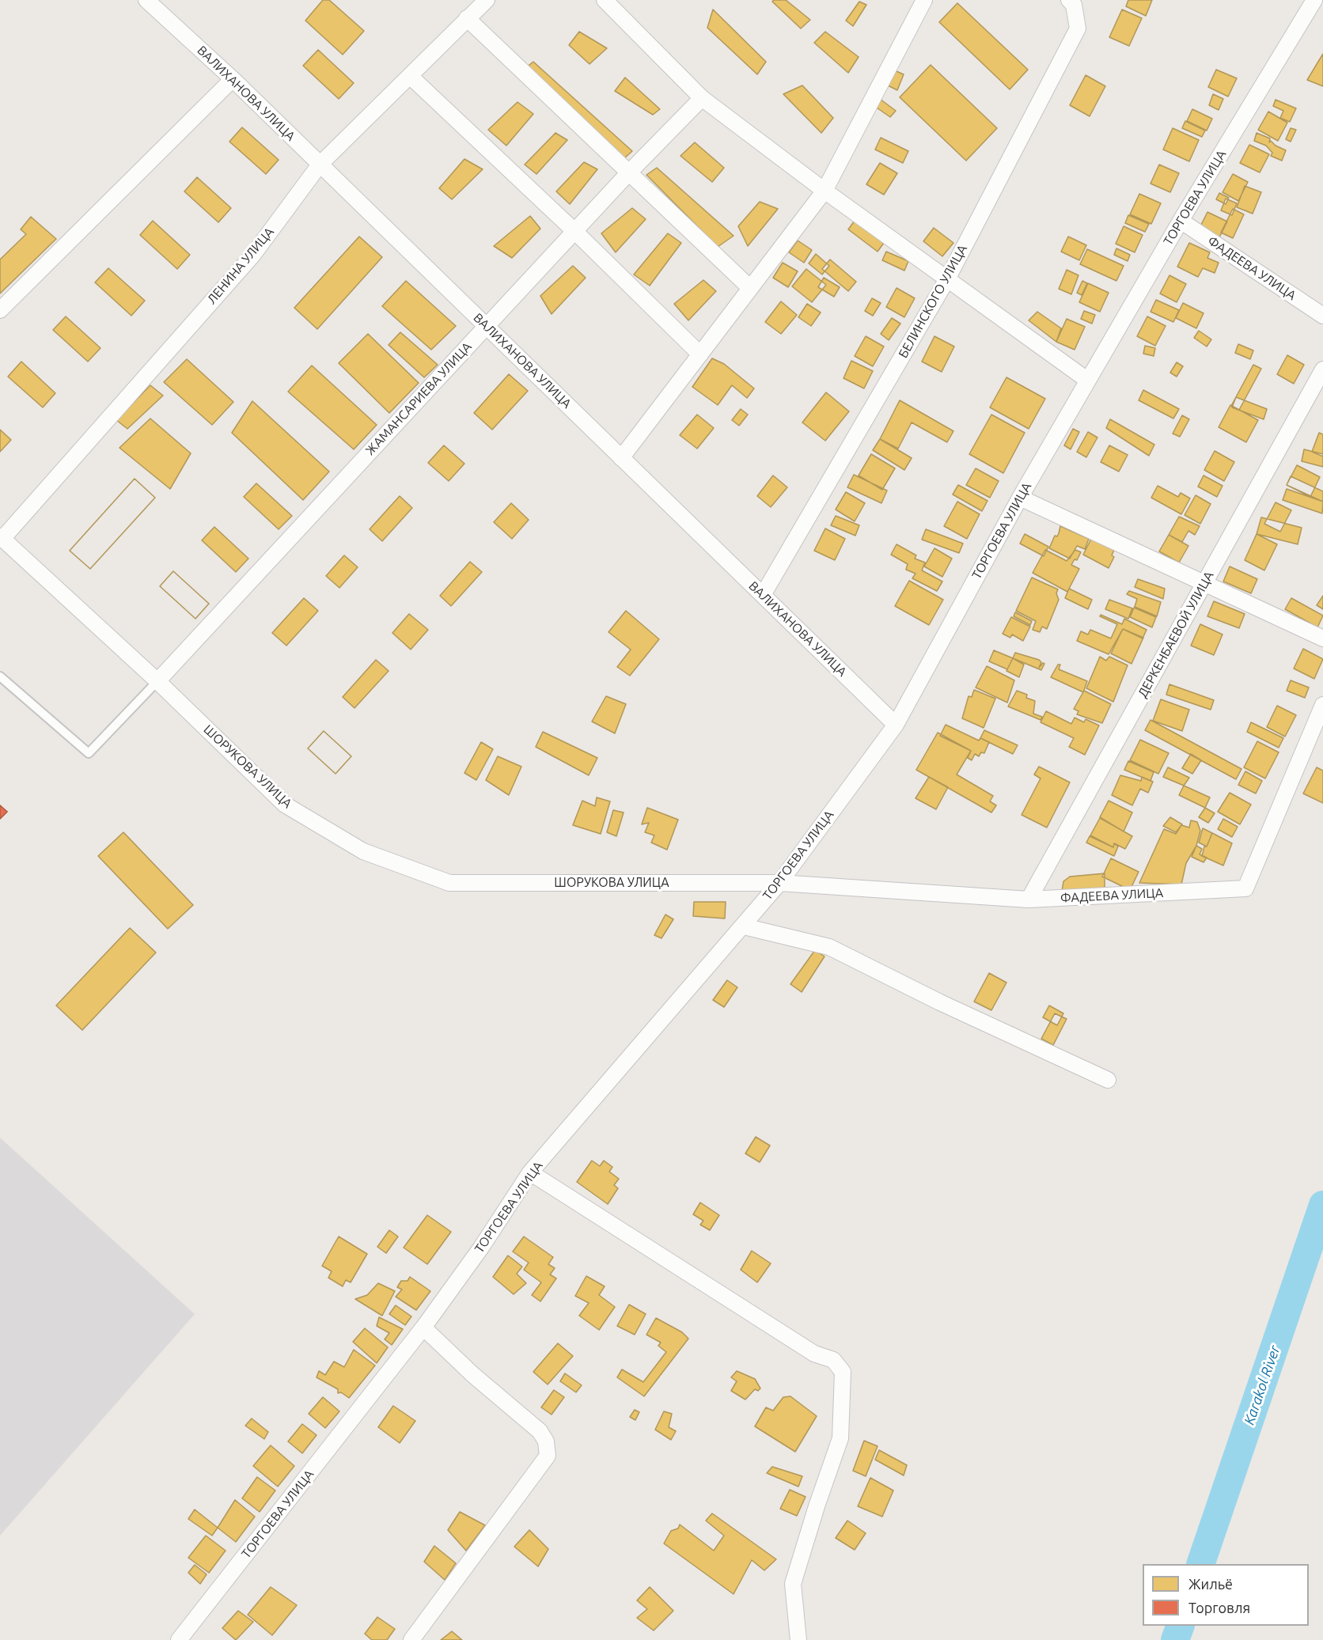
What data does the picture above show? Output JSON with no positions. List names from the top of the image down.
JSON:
{
  "streets": {
    "street": [
      "ВАЛИХАНОВА УЛИЦА",
      "ТОРГОЕВА УЛИЦА",
      "ЛЕНИНА УЛИЦА",
      "ФАДЕЕВА УЛИЦА",
      "БЕЛИНСКОГО УЛИЦА",
      "ЖАМАНСАРИЕВА УЛИЦА",
      "ДЕРКЕНБАЕВОЙ УЛИЦА",
      "ШОРУКОВА УЛИЦА"
    ]
  },
  "crossings": [
    ["ВАЛИХАНОВА УЛИЦА", "ТОРГОЕВА УЛИЦА"],
    ["ВАЛИХАНОВА УЛИЦА", "ЛЕНИНА УЛИЦА"],
    ["ВАЛИХАНОВА УЛИЦА", "БЕЛИНСКОГО УЛИЦА"],
    ["ВАЛИХАНОВА УЛИЦА", "ЖАМАНСАРИЕВА УЛИЦА"],
    ["ТОРГОЕВА УЛИЦА", "ФАДЕЕВА УЛИЦА"],
    ["ТОРГОЕВА УЛИЦА", "ШОРУКОВА УЛИЦА"],
    ["ЛЕНИНА УЛИЦА", "ШОРУКОВА УЛИЦА"],
    ["ФАДЕЕВА УЛИЦА", "ДЕРКЕНБАЕВОЙ УЛИЦА"],
    ["ФАДЕЕВА УЛИЦА", "ШОРУКОВА УЛИЦА"],
    ["ЖАМАНСАРИЕВА УЛИЦА", "ШОРУКОВА УЛИЦА"]
  ],
  "water": ["Karakol River"],
  "legend": ["Жильё", "Торговля"]
}
